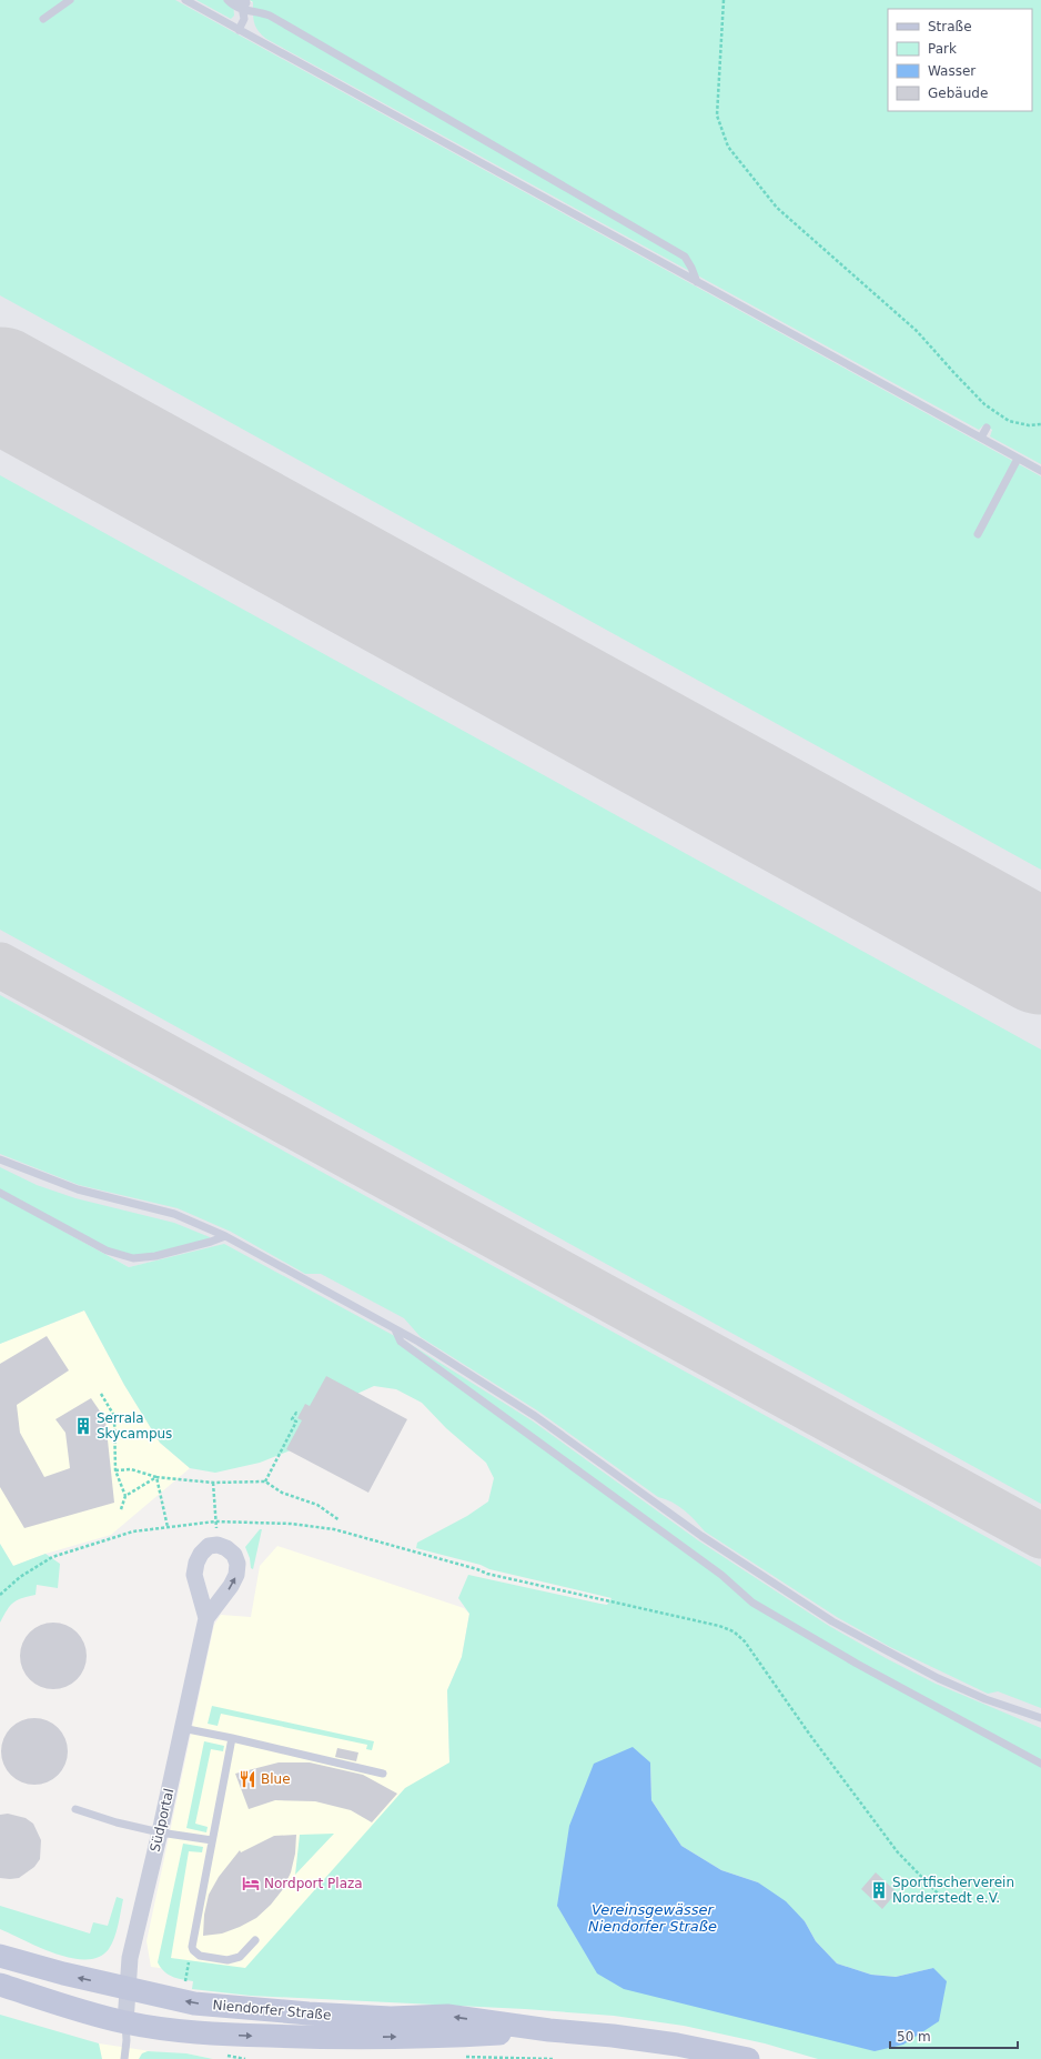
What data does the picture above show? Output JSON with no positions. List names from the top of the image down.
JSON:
{
  "streets": {
    "main road": ["Niendorfer Straße"],
    "street": ["Südportal"]
  },
  "crossings": [
    ["Südportal", "Niendorfer Straße"]
  ],
  "water": ["Vereinsgewässer Niendorfer Straße"],
  "places": {
    "building": ["Serrala Skycampus", "Sportfischerverein Norderstedt e.V."],
    "restaurant": ["Blue"],
    "hotel": ["Nordport Plaza"]
  },
  "legend": [
    "Straße",
    "Park",
    "Wasser",
    "Gebäude"
  ],
  "scale_bar": "50 m"
}
